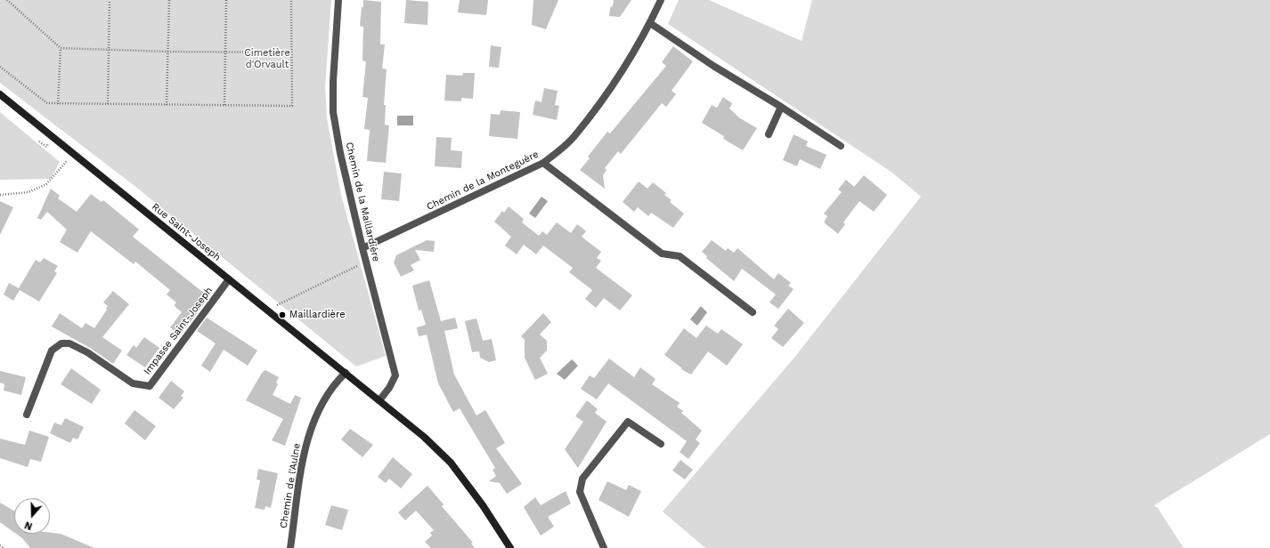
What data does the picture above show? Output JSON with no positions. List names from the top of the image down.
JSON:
{
  "streets": {
    "main road": ["Rue Saint-Joseph"],
    "street": [
      "Chemin de la Monteguère",
      "Chemin de la Maillardière",
      "Impasse Saint-Joseph",
      "Chemin de l'Aulne"
    ]
  },
  "crossings": [
    ["Chemin de la Monteguère", "Chemin de la Maillardière"],
    ["Chemin de la Maillardière", "Rue Saint-Joseph"],
    ["Rue Saint-Joseph", "Impasse Saint-Joseph"],
    ["Rue Saint-Joseph", "Chemin de l'Aulne"]
  ],
  "parks": ["Cimetière d'Orvault"],
  "places": ["Maillardière"],
  "north": "bottom"
}
